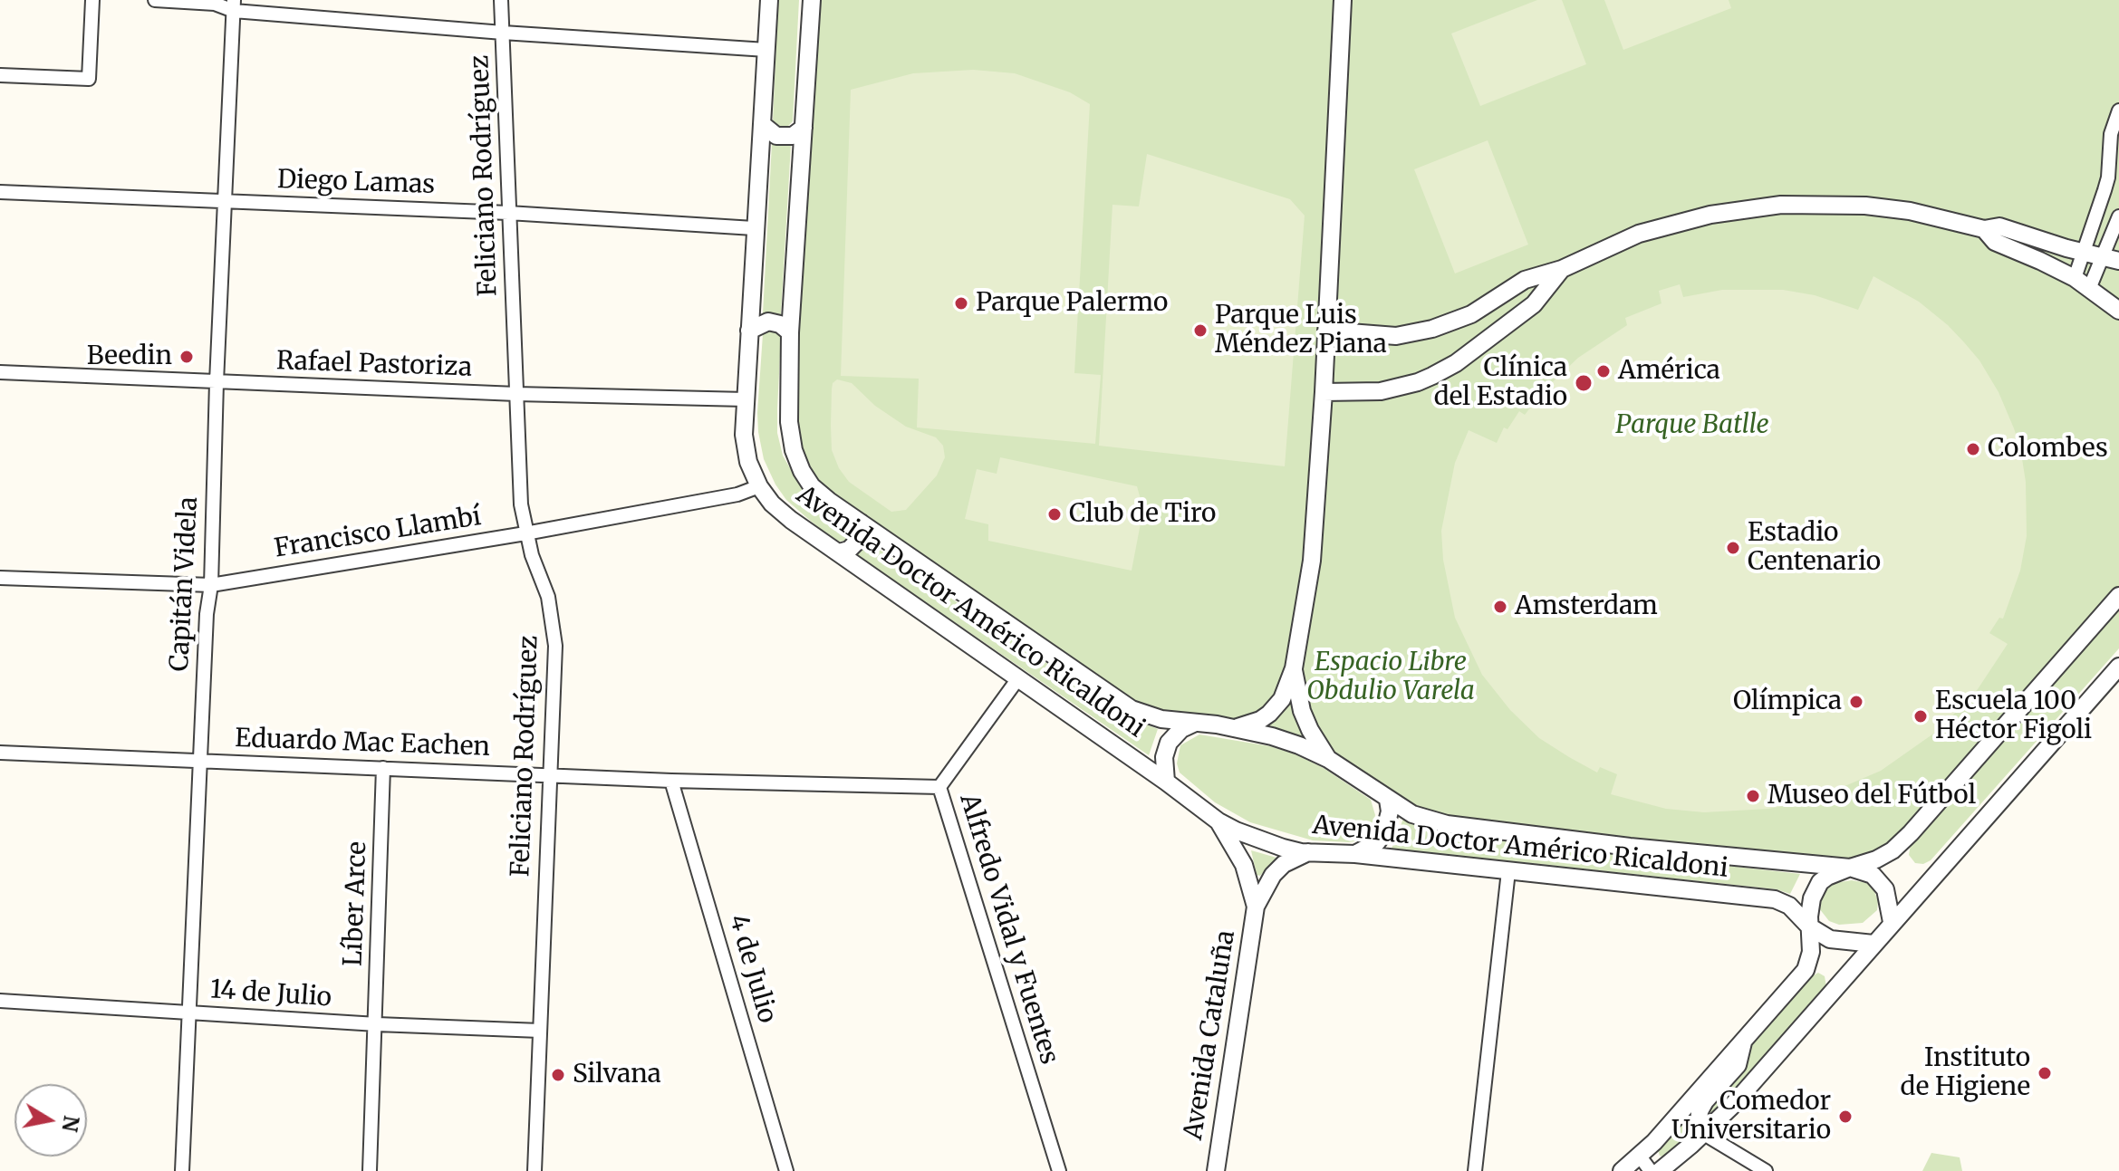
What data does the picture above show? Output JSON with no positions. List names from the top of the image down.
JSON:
{
  "streets": {
    "street": [
      "Feliciano Rodríguez",
      "Diego Lamas",
      "Rafael Pastoriza",
      "Francisco Llambí",
      "Capitán Videla",
      "Avenida Doctor Américo Ricaldoni",
      "Eduardo Mac Eachen",
      "Líber Arce",
      "Alfredo Vidal y Fuentes",
      "4 de Julio",
      "14 de Julio",
      "Avenida Cataluña"
    ]
  },
  "crossings": [
    ["Feliciano Rodríguez", "Diego Lamas"],
    ["Feliciano Rodríguez", "Rafael Pastoriza"],
    ["Feliciano Rodríguez", "Francisco Llambí"],
    ["Feliciano Rodríguez", "Eduardo Mac Eachen"],
    ["Feliciano Rodríguez", "14 de Julio"],
    ["Diego Lamas", "Capitán Videla"],
    ["Diego Lamas", "Avenida Doctor Américo Ricaldoni"],
    ["Rafael Pastoriza", "Capitán Videla"],
    ["Rafael Pastoriza", "Avenida Doctor Américo Ricaldoni"],
    ["Francisco Llambí", "Capitán Videla"],
    ["Francisco Llambí", "Avenida Doctor Américo Ricaldoni"],
    ["Capitán Videla", "Eduardo Mac Eachen"],
    ["Capitán Videla", "14 de Julio"],
    ["Avenida Doctor Américo Ricaldoni", "Alfredo Vidal y Fuentes"],
    ["Avenida Doctor Américo Ricaldoni", "Avenida Cataluña"],
    ["Eduardo Mac Eachen", "Líber Arce"],
    ["Eduardo Mac Eachen", "Alfredo Vidal y Fuentes"],
    ["Eduardo Mac Eachen", "4 de Julio"],
    ["Líber Arce", "14 de Julio"]
  ],
  "parks": ["Parque Batlle", "Espacio Libre Obdulio Varela"],
  "places": [
    "Parque Palermo",
    "Parque Luis Méndez Piana",
    "Beedin",
    "América",
    "Clínica del Estadio",
    "Colombes",
    "Club de Tiro",
    "Estadio Centenario",
    "Amsterdam",
    "Olímpica",
    "Escuela 100 Héctor Figoli",
    "Museo del Fútbol",
    "Instituto de Higiene",
    "Silvana",
    "Comedor Universitario"
  ],
  "north": "right"
}
